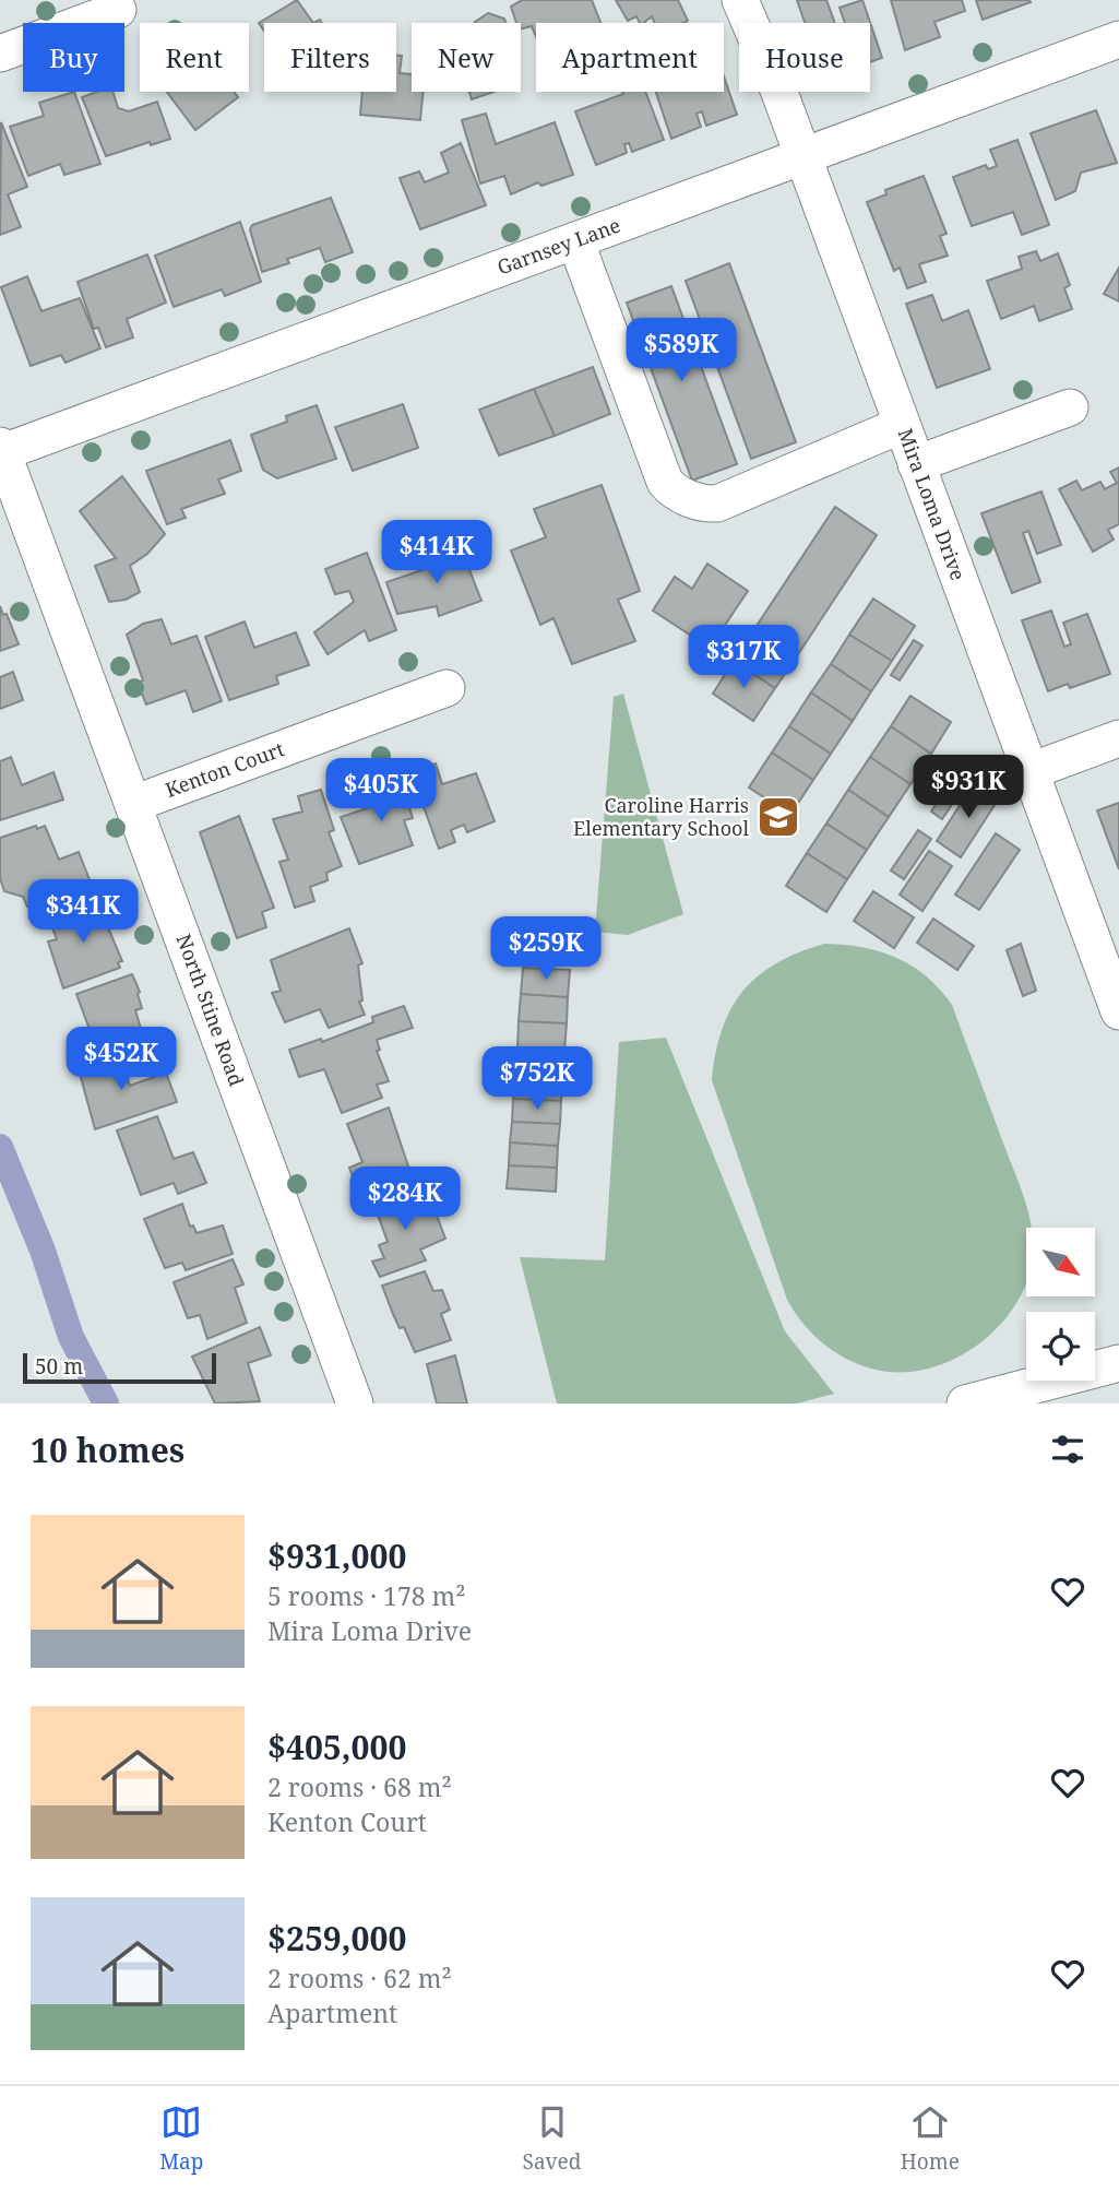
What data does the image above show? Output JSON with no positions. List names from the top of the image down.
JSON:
{
  "streets": {
    "street": [
      "Garnsey Lane",
      "Mira Loma Drive",
      "Kenton Court",
      "North Stine Road"
    ]
  },
  "crossings": [
    ["Garnsey Lane", "Mira Loma Drive"],
    ["Garnsey Lane", "North Stine Road"],
    ["Kenton Court", "North Stine Road"]
  ],
  "places": {
    "school or university": ["Caroline Harris Elementary School"]
  },
  "scale_bar": "50 m",
  "north": "bottom right",
  "page": {
    "chip": [
      "Buy",
      "Rent",
      "Filters",
      "New",
      "Apartment",
      "House"
    ],
    "price": [
      "$589K",
      "$414K",
      "$317K",
      "$931K",
      "$405K",
      "$341K",
      "$259K",
      "$452K",
      "$752K",
      "$284K"
    ],
    "scale": "50 m",
    "heading": "10 homes",
    "list": [
      {
        "name": "$931,000",
        "note": "5 rooms · 178 m² · Mira Loma Drive"
      },
      {
        "name": "$405,000",
        "note": "2 rooms · 68 m² · Kenton Court"
      },
      {
        "name": "$259,000",
        "note": "2 rooms · 62 m² · Apartment"
      }
    ],
    "tabs": ["Map", "Saved", "Home"]
  }
}
